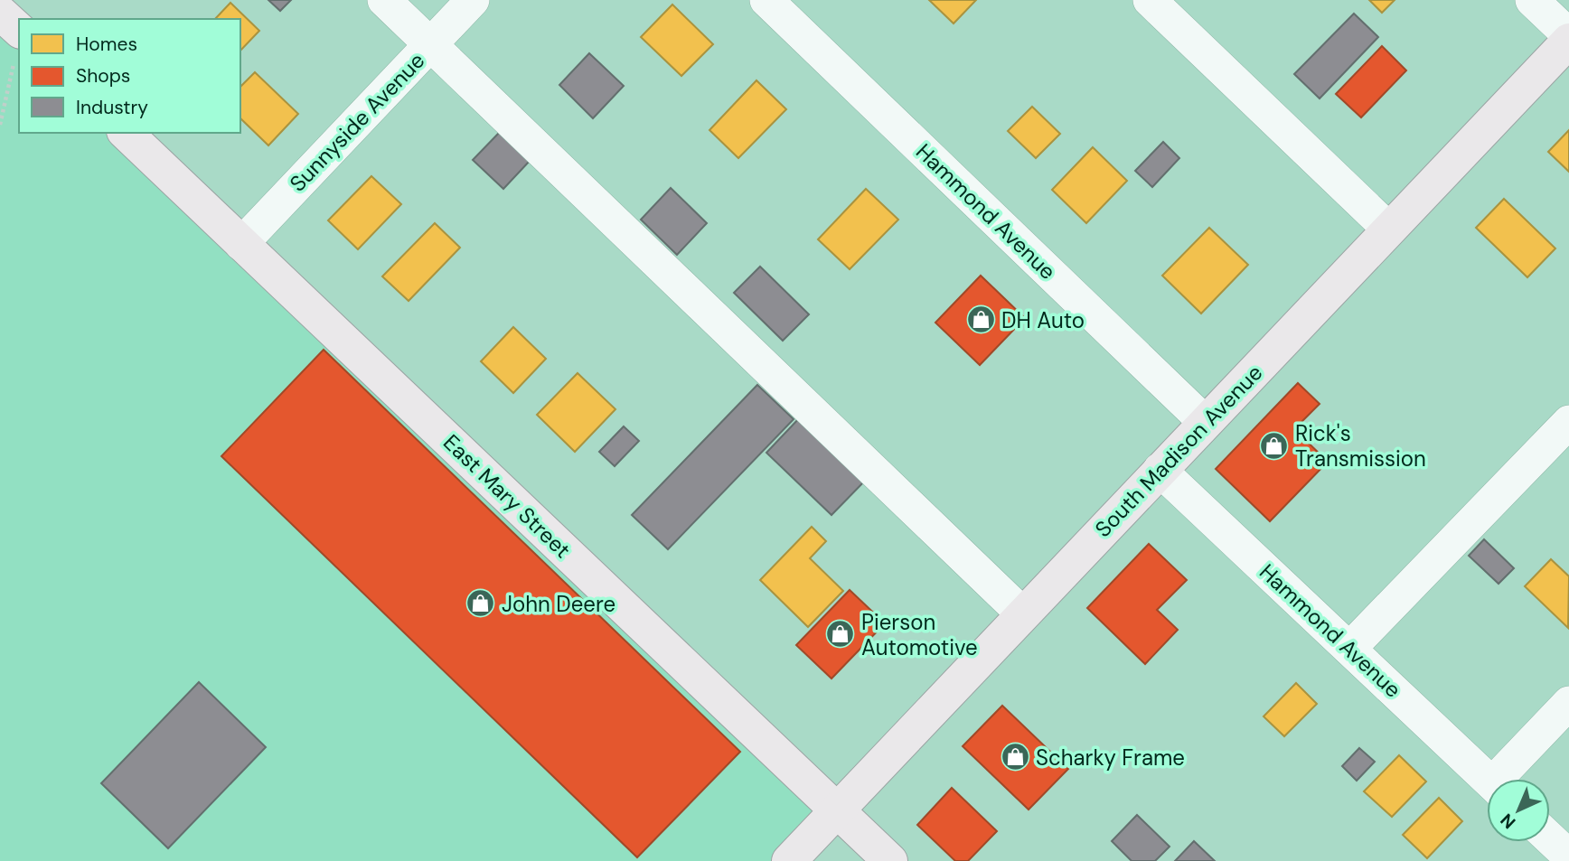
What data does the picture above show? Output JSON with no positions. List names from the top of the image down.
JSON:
{
  "streets": {
    "main road": ["South Madison Avenue", "East Mary Street"],
    "street": ["Sunnyside Avenue", "Hammond Avenue"]
  },
  "crossings": [
    ["Sunnyside Avenue", "East Mary Street"],
    ["Hammond Avenue", "South Madison Avenue"],
    ["South Madison Avenue", "East Mary Street"]
  ],
  "places": {
    "shop": [
      "DH Auto",
      "Rick's Transmission",
      "John Deere",
      "Pierson Automotive",
      "Scharky Frame"
    ]
  },
  "legend": ["Homes", "Shops", "Industry"],
  "north": "bottom left"
}
